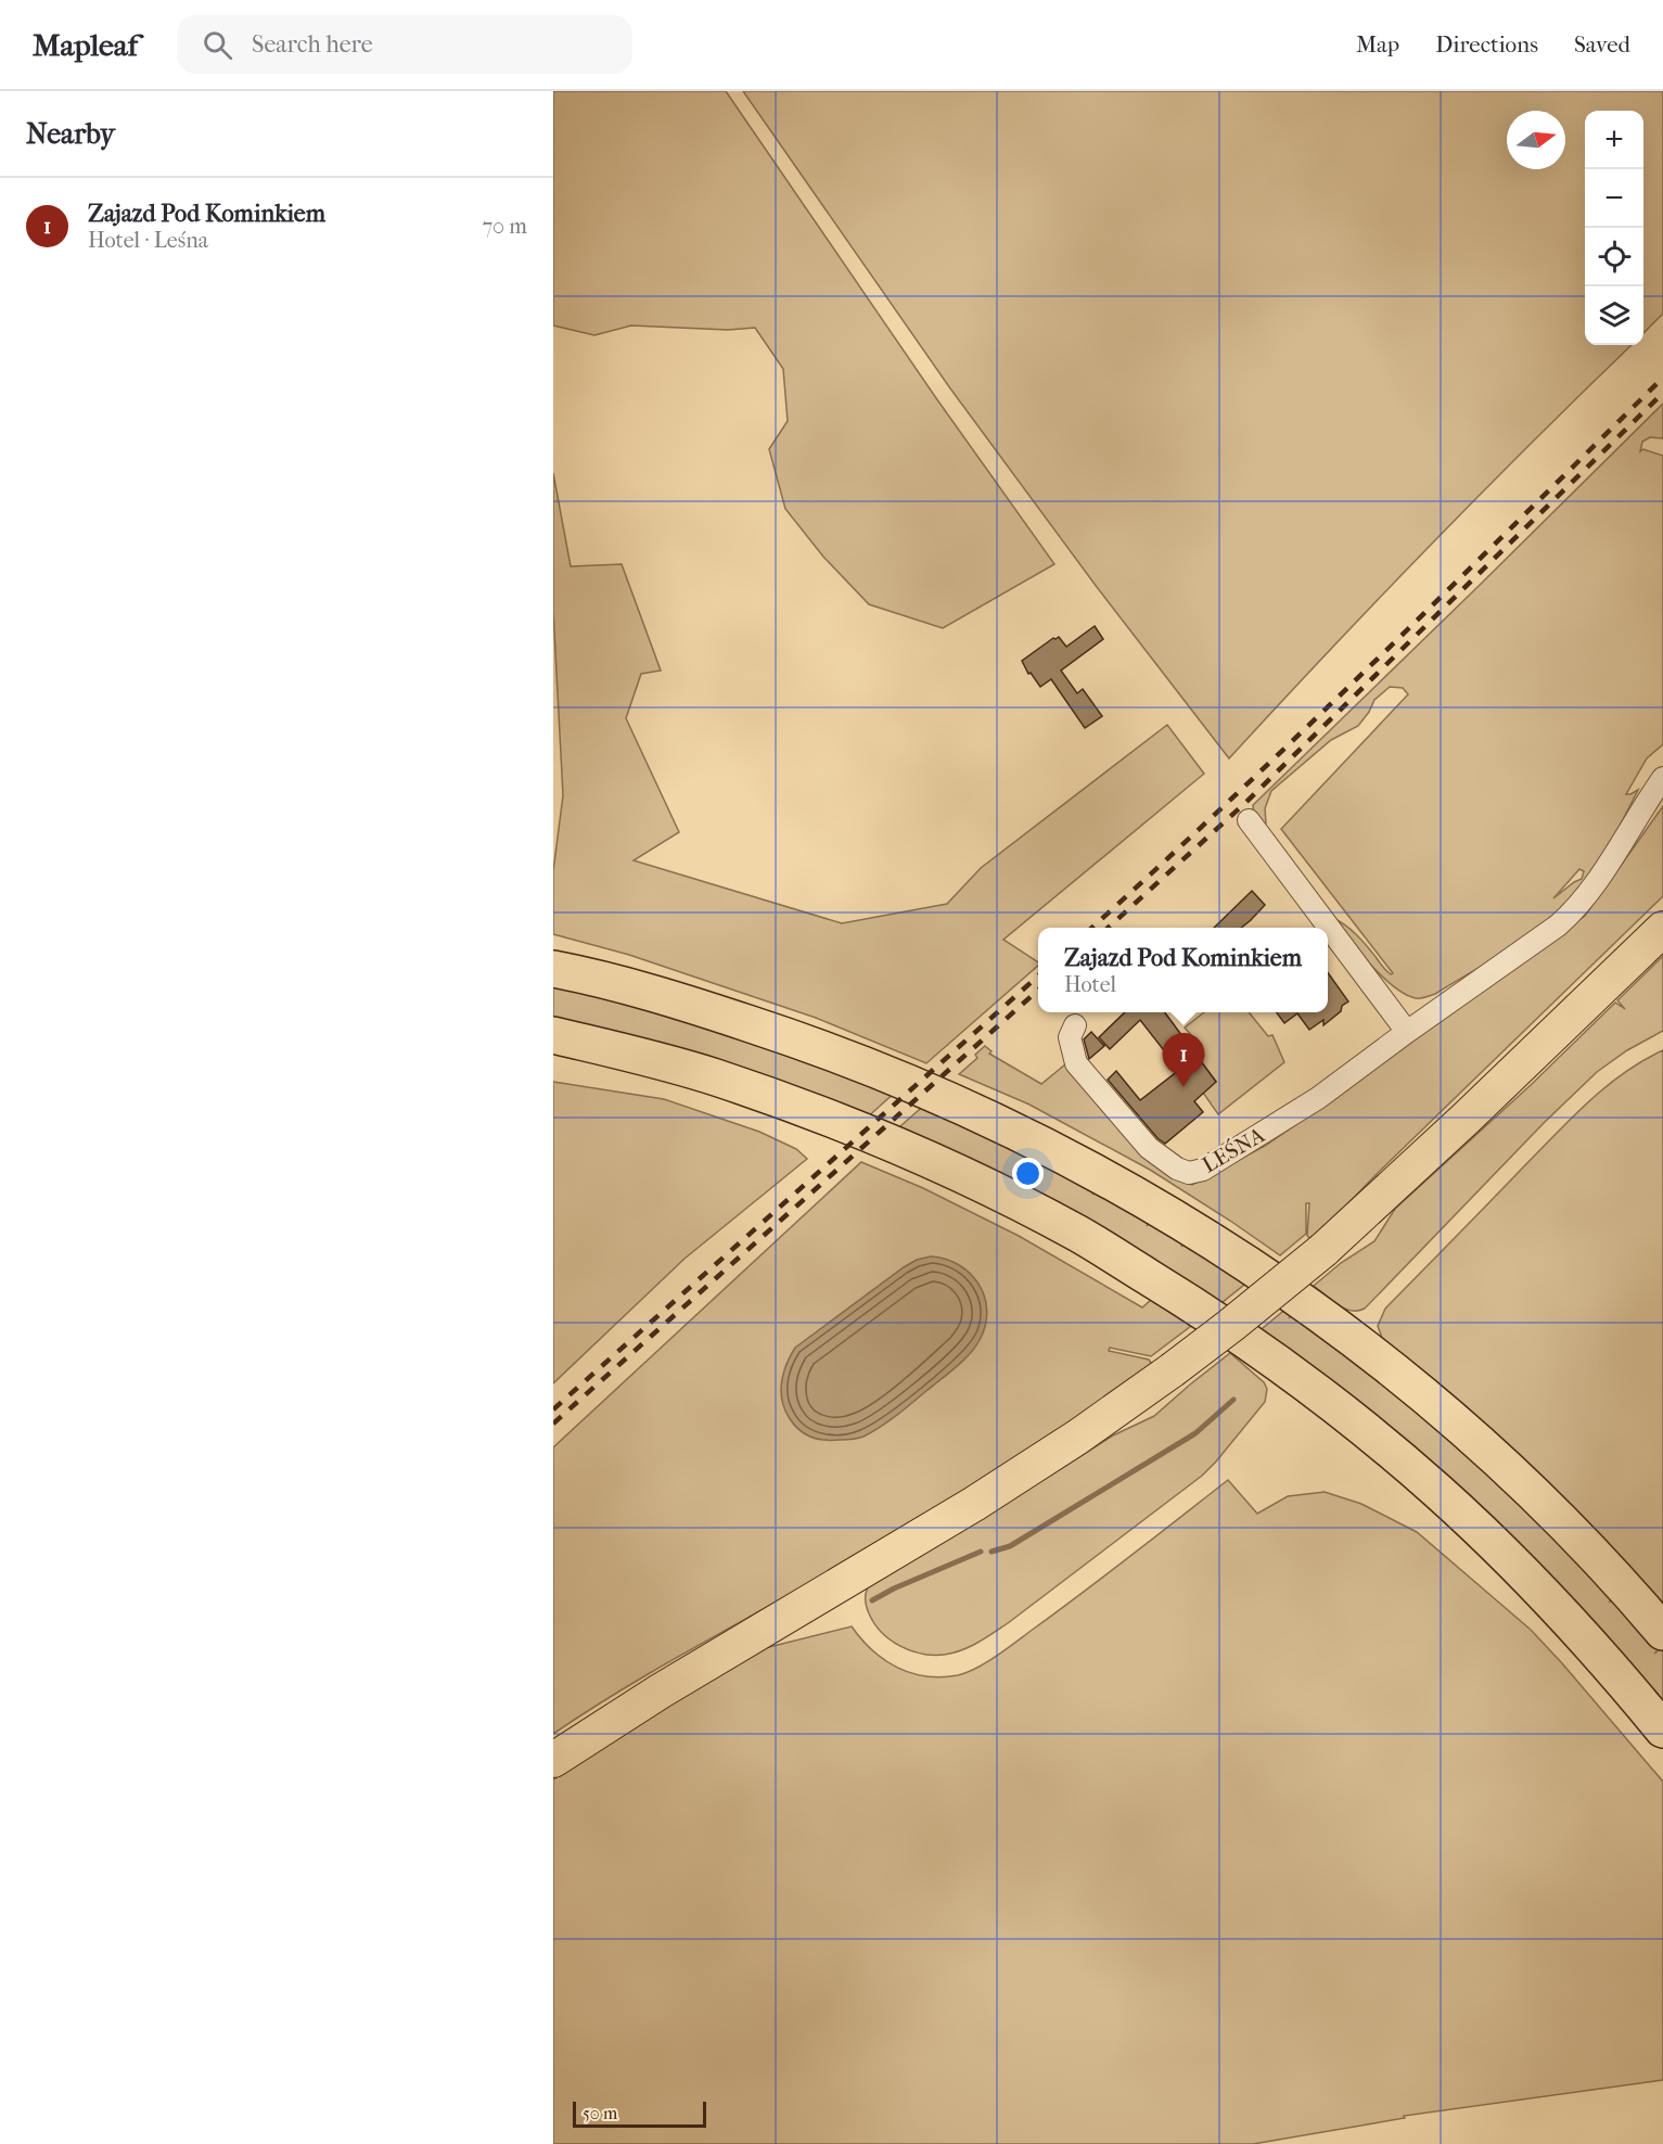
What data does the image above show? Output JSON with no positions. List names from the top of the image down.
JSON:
{
  "streets": {
    "street": ["LEŚNA"]
  },
  "scale_bar": "50 m",
  "north": "right",
  "page": {
    "header": "Mapleaf",
    "search": "Search here",
    "nav": ["Map", "Directions", "Saved"],
    "heading": "Nearby",
    "map_buttons": ["+", "−"],
    "list": [
      {
        "mark": "1",
        "name": "Zajazd Pod Kominkiem",
        "note": "Hotel · Leśna",
        "value": "70 m"
      }
    ],
    "popup": ["Zajazd Pod Kominkiem", "Hotel"],
    "pins": "1",
    "scale": "50 m"
  }
}
